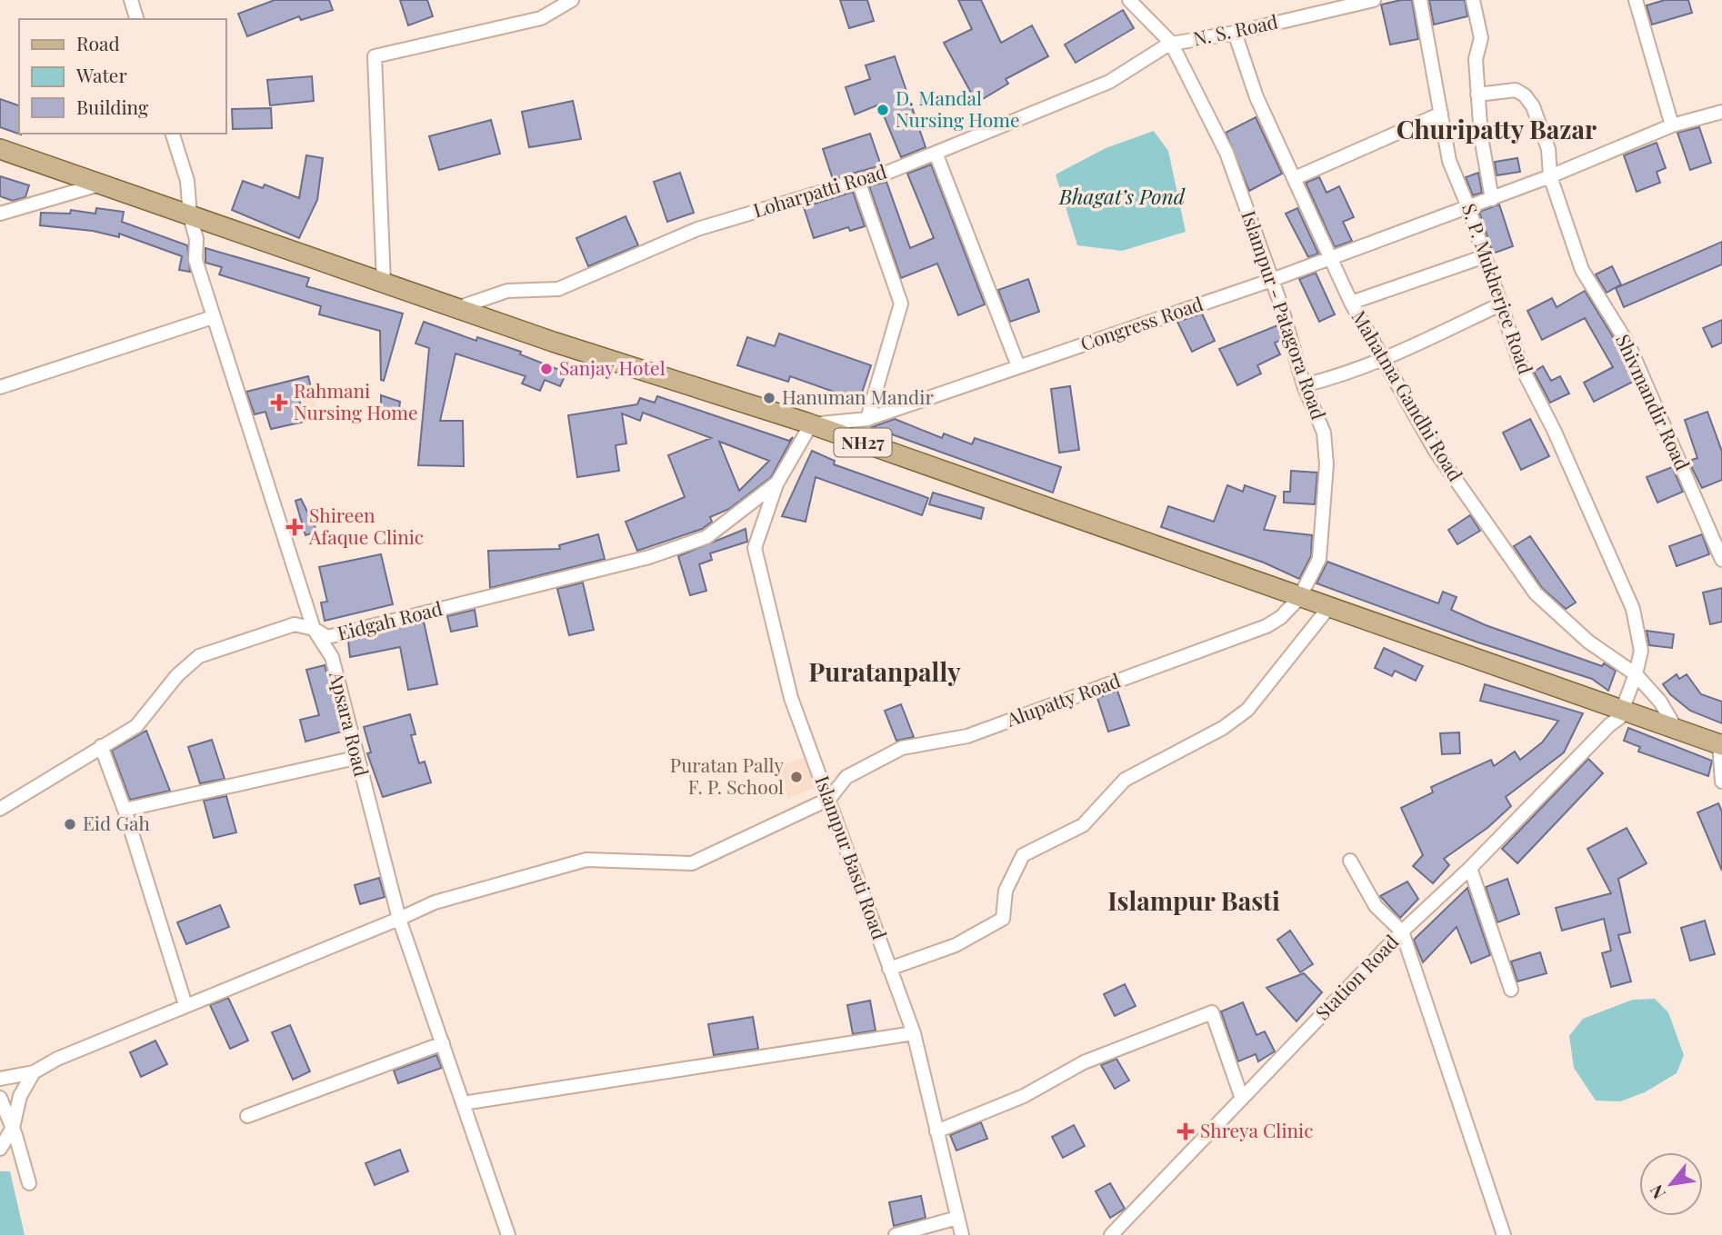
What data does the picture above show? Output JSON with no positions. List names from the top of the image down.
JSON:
{
  "streets": {
    "main road": ["NH27"],
    "street": [
      "N. S. Road",
      "Loharpatti Road",
      "S. P. Mukherjee Road",
      "Islampur - Patagora Road",
      "Congress Road",
      "Mahatma Gandhi Road",
      "Shivmandir Road",
      "Eidgah Road",
      "Alupatty Road",
      "Apsara Road",
      "Islampur Basti Road",
      "Station Road"
    ]
  },
  "crossings": [
    ["N. S. Road", "Loharpatti Road"],
    ["N. S. Road", "Islampur - Patagora Road"],
    ["N. S. Road", "Mahatma Gandhi Road"],
    ["Loharpatti Road", "Islampur - Patagora Road"],
    ["Loharpatti Road", "NH27"],
    ["S. P. Mukherjee Road", "Congress Road"],
    ["S. P. Mukherjee Road", "Mahatma Gandhi Road"],
    ["Islampur - Patagora Road", "Congress Road"],
    ["Islampur - Patagora Road", "NH27"],
    ["Islampur - Patagora Road", "Alupatty Road"],
    ["Congress Road", "Mahatma Gandhi Road"],
    ["Congress Road", "Shivmandir Road"],
    ["Congress Road", "NH27"],
    ["Mahatma Gandhi Road", "NH27"],
    ["NH27", "Alupatty Road"],
    ["NH27", "Apsara Road"],
    ["NH27", "Station Road"],
    ["Eidgah Road", "Apsara Road"],
    ["Eidgah Road", "Islampur Basti Road"],
    ["Alupatty Road", "Islampur Basti Road"]
  ],
  "districts": ["Churipatty Bazar", "Puratanpally", "Islampur Basti"],
  "water": ["Bhagat’s Pond"],
  "places": {
    "other": [
      "D. Mandal Nursing Home",
      "Sanjay Hotel",
      "Hanuman Mandir",
      "Puratan Pally F. P. School",
      "Eid Gah"
    ],
    "health": ["Rahmani Nursing Home", "Shireen Afaque Clinic", "Shreya Clinic"]
  },
  "legend": ["Road", "Water", "Building"],
  "north": "bottom left"
}
